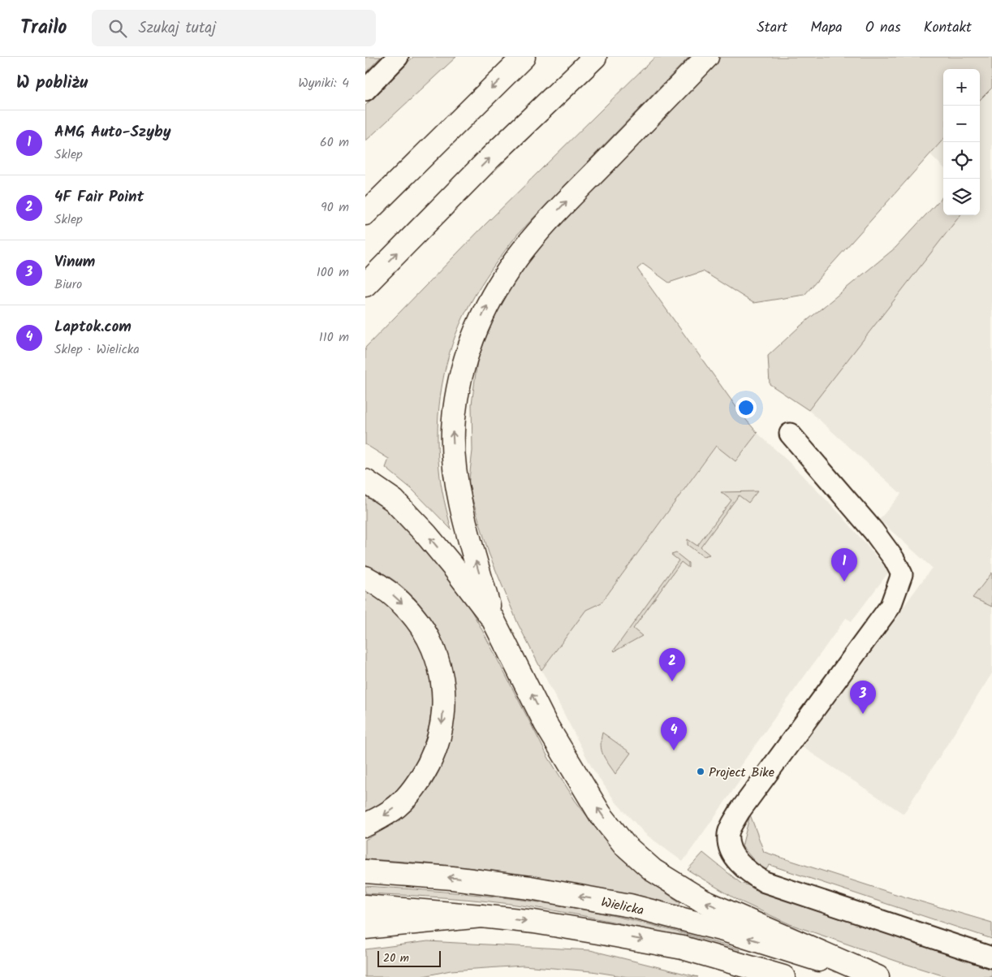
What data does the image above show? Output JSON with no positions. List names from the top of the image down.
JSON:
{
  "streets": {
    "main road": ["Wielicka"]
  },
  "places": ["Project Bike"],
  "scale_bar": "20 m",
  "page": {
    "header": "Trailo",
    "search": "Szukaj tutaj",
    "nav": [
      "Start",
      "Mapa",
      "O nas",
      "Kontakt"
    ],
    "heading": ["W pobliżu", "Wyniki: 4"],
    "map_buttons": ["+", "−"],
    "list": [
      {
        "mark": "1",
        "name": "AMG Auto-Szyby",
        "note": "Sklep",
        "value": "60 m"
      },
      {
        "mark": "2",
        "name": "4F Fair Point",
        "note": "Sklep",
        "value": "90 m"
      },
      {
        "mark": "3",
        "name": "Vinum",
        "note": "Biuro",
        "value": "100 m"
      },
      {
        "mark": "4",
        "name": "Laptok.com",
        "note": "Sklep · Wielicka",
        "value": "110 m"
      }
    ],
    "pins": [
      "1",
      "2",
      "3",
      "4"
    ],
    "scale": "20 m"
  }
}
